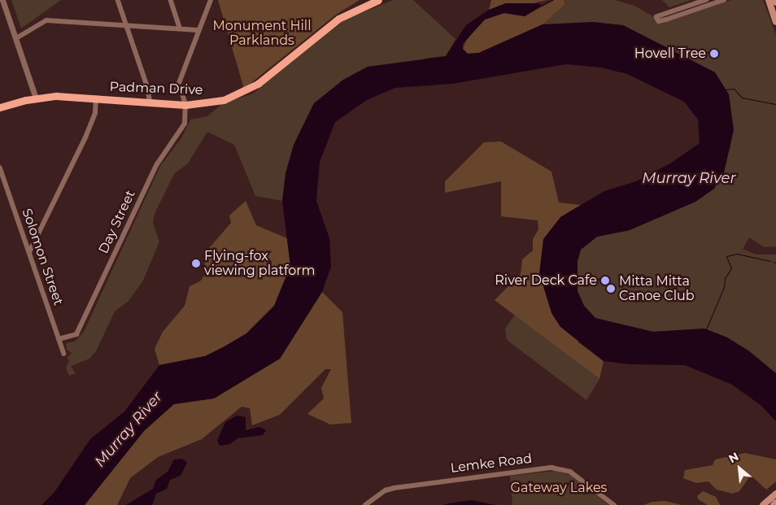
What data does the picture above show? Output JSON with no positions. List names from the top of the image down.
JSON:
{
  "streets": {
    "main road": ["Padman Drive"],
    "street": ["Day Street", "Solomon Street", "Lemke Road"]
  },
  "crossings": [
    ["Padman Drive", "Day Street"],
    ["Day Street", "Solomon Street"]
  ],
  "water": ["Murray River"],
  "parks": ["Monument Hill Parklands", "Gateway Lakes"],
  "places": [
    "Hovell Tree",
    "Flying-fox viewing platform",
    "River Deck Cafe",
    "Mitta Mitta Canoe Club"
  ],
  "north": "top left"
}
